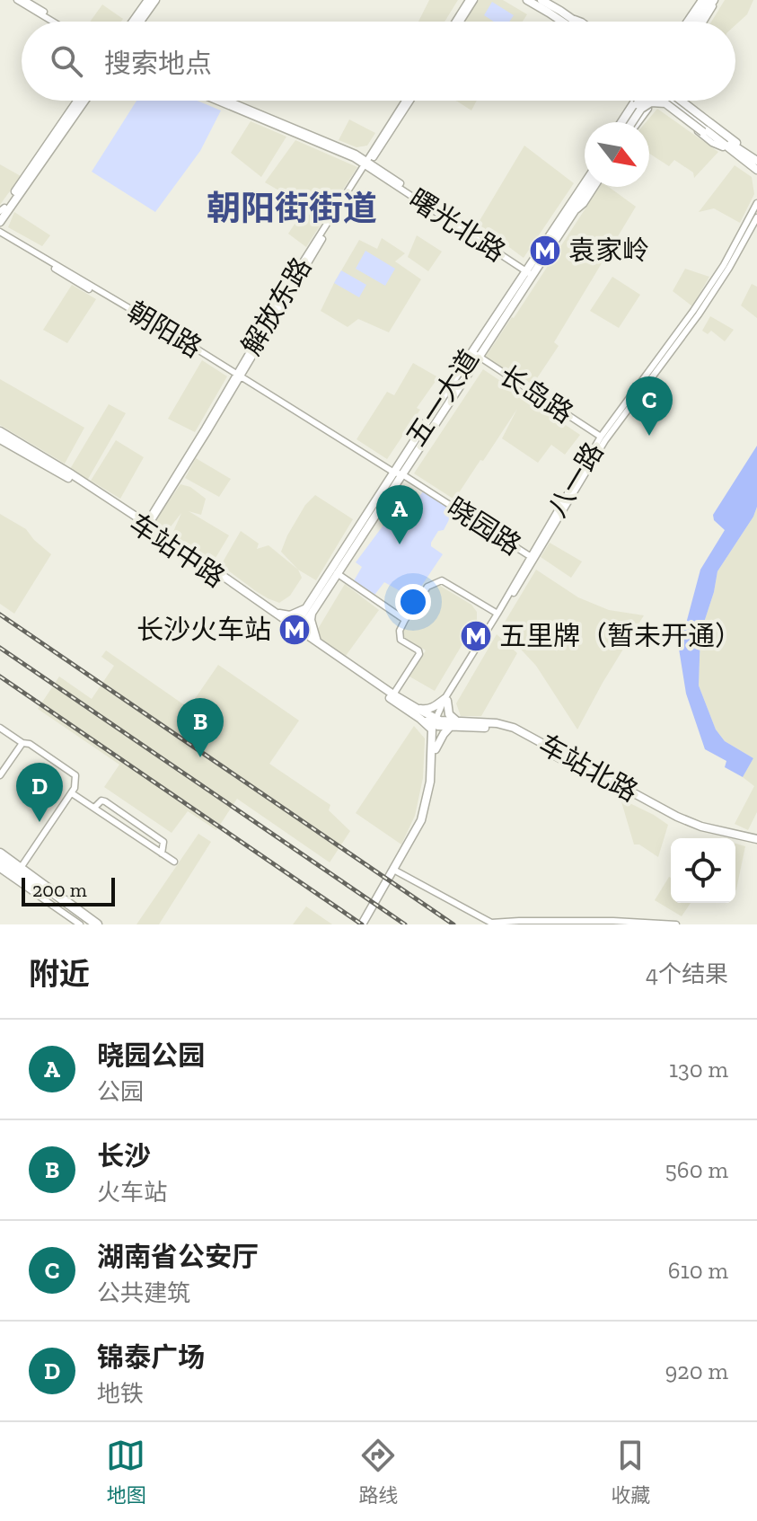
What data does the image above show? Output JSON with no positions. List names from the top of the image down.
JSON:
{
  "streets": {
    "main road": ["五一大道", "车站中路", "车站北路"],
    "street": [
      "曙光北路",
      "解放东路",
      "朝阳路",
      "长岛路",
      "八一路",
      "晓园路"
    ]
  },
  "crossings": [
    ["曙光北路", "解放东路"],
    ["曙光北路", "五一大道"],
    ["解放东路", "朝阳路"],
    ["解放东路", "车站中路"],
    ["朝阳路", "五一大道"],
    ["朝阳路", "晓园路"],
    ["长岛路", "五一大道"],
    ["长岛路", "八一路"],
    ["五一大道", "晓园路"],
    ["五一大道", "车站中路"],
    ["八一路", "晓园路"],
    ["八一路", "车站中路"],
    ["八一路", "车站北路"],
    ["车站中路", "车站北路"]
  ],
  "districts": ["朝阳街街道"],
  "places": {
    "metro station": ["袁家岭", "长沙火车站", "五里牌（暂未开通）"]
  },
  "scale_bar": "200 m",
  "north": "bottom right",
  "page": {
    "search": "搜索地点",
    "pins": [
      "C",
      "A",
      "B",
      "D"
    ],
    "scale": "200 m",
    "heading": ["附近", "4个结果"],
    "list": [
      {
        "mark": "A",
        "name": "晓园公园",
        "note": "公园",
        "value": "130 m"
      },
      {
        "mark": "B",
        "name": "长沙",
        "note": "火车站",
        "value": "560 m"
      },
      {
        "mark": "C",
        "name": "湖南省公安厅",
        "note": "公共建筑",
        "value": "610 m"
      },
      {
        "mark": "D",
        "name": "锦泰广场",
        "note": "地铁",
        "value": "920 m"
      }
    ],
    "nav": ["地图", "路线", "收藏"]
  }
}
